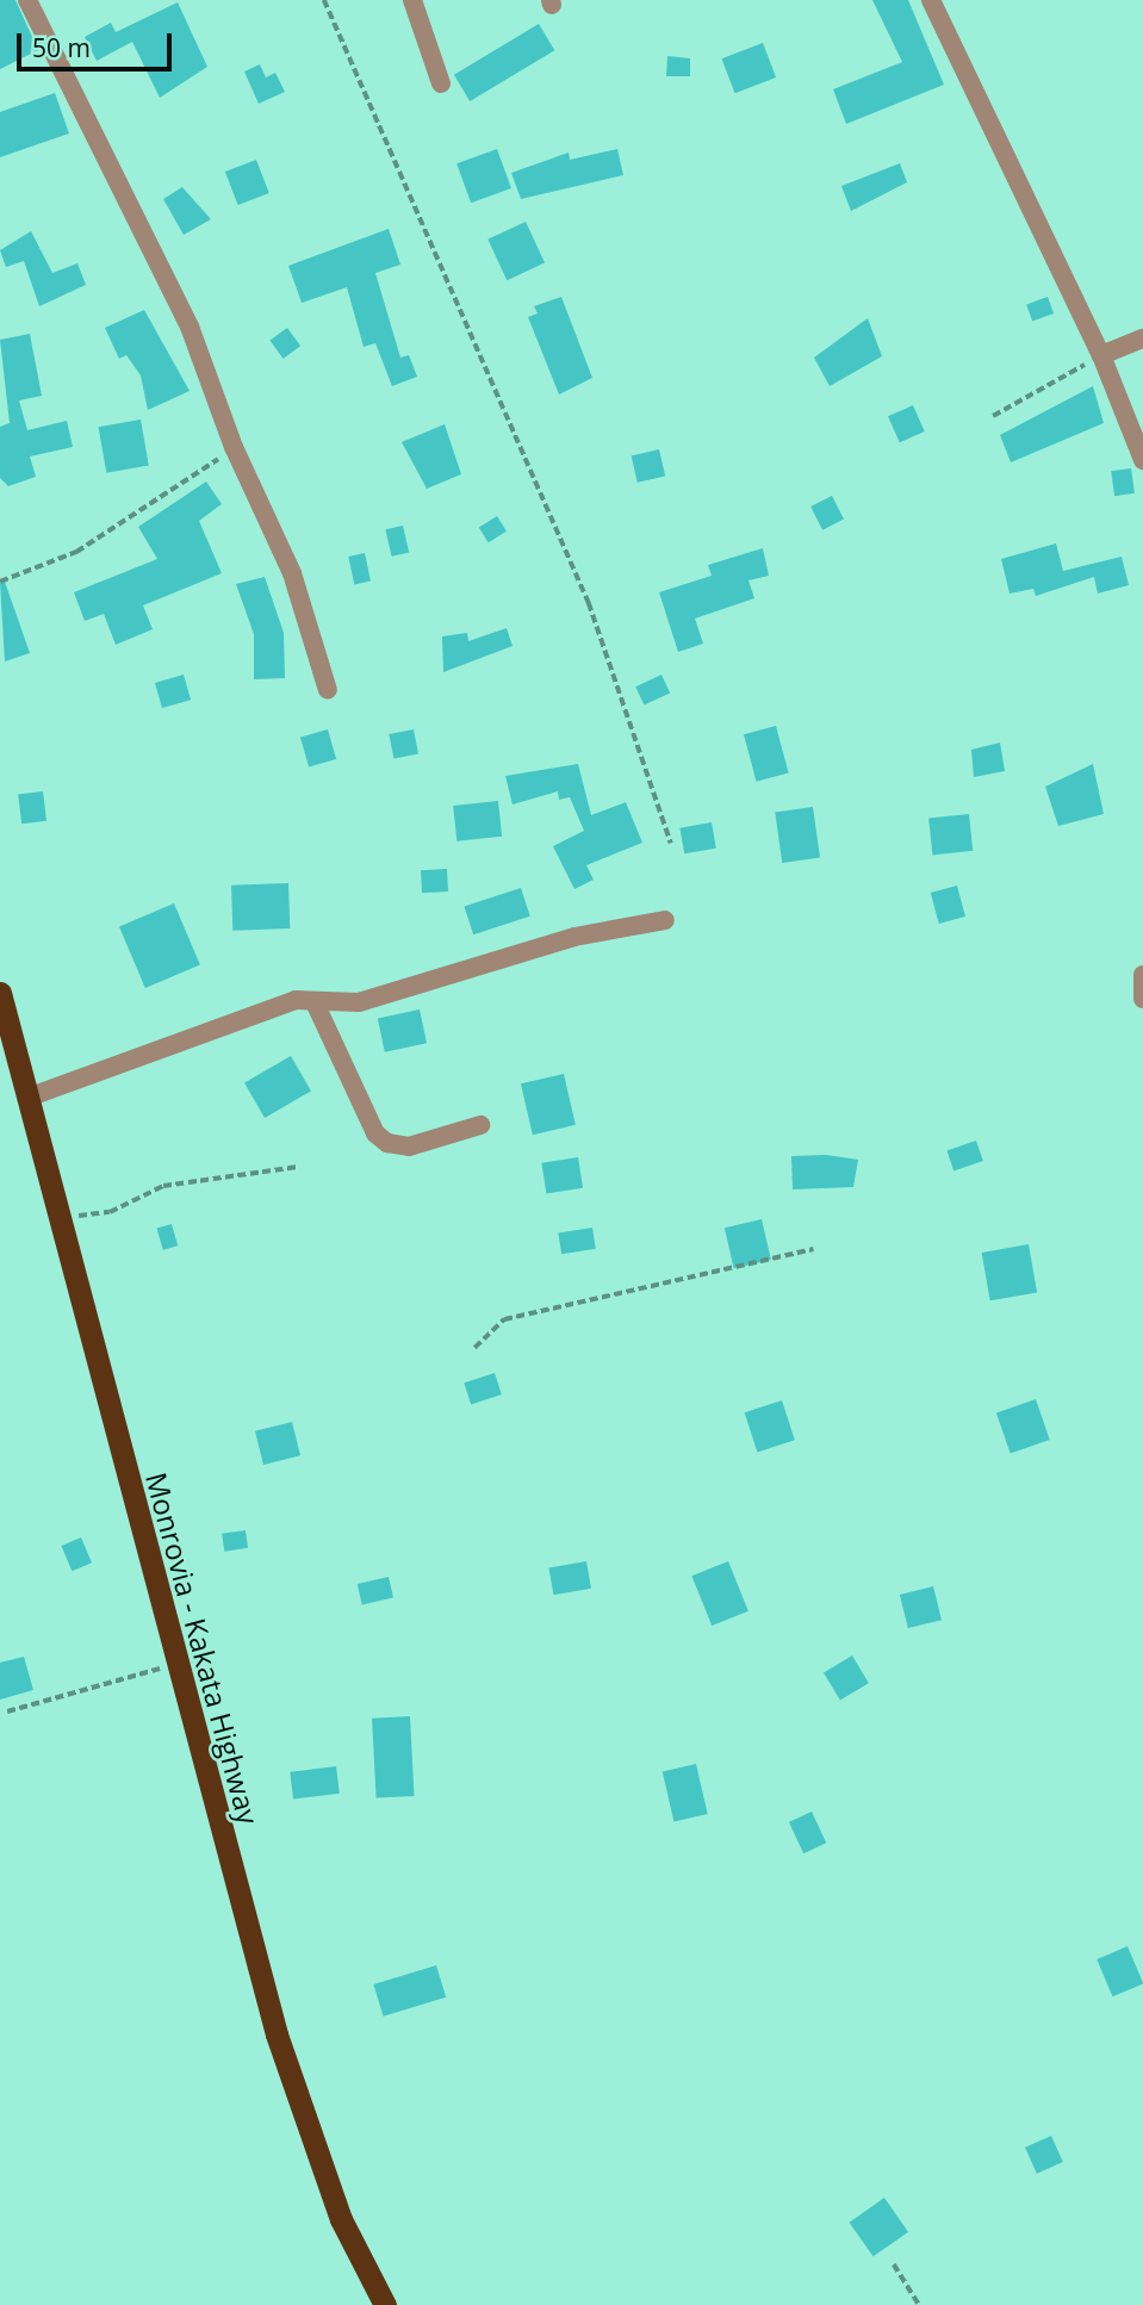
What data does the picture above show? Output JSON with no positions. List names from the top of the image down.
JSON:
{
  "streets": {
    "highway": ["Monrovia - Kakata Highway"]
  },
  "scale_bar": "50 m"
}
